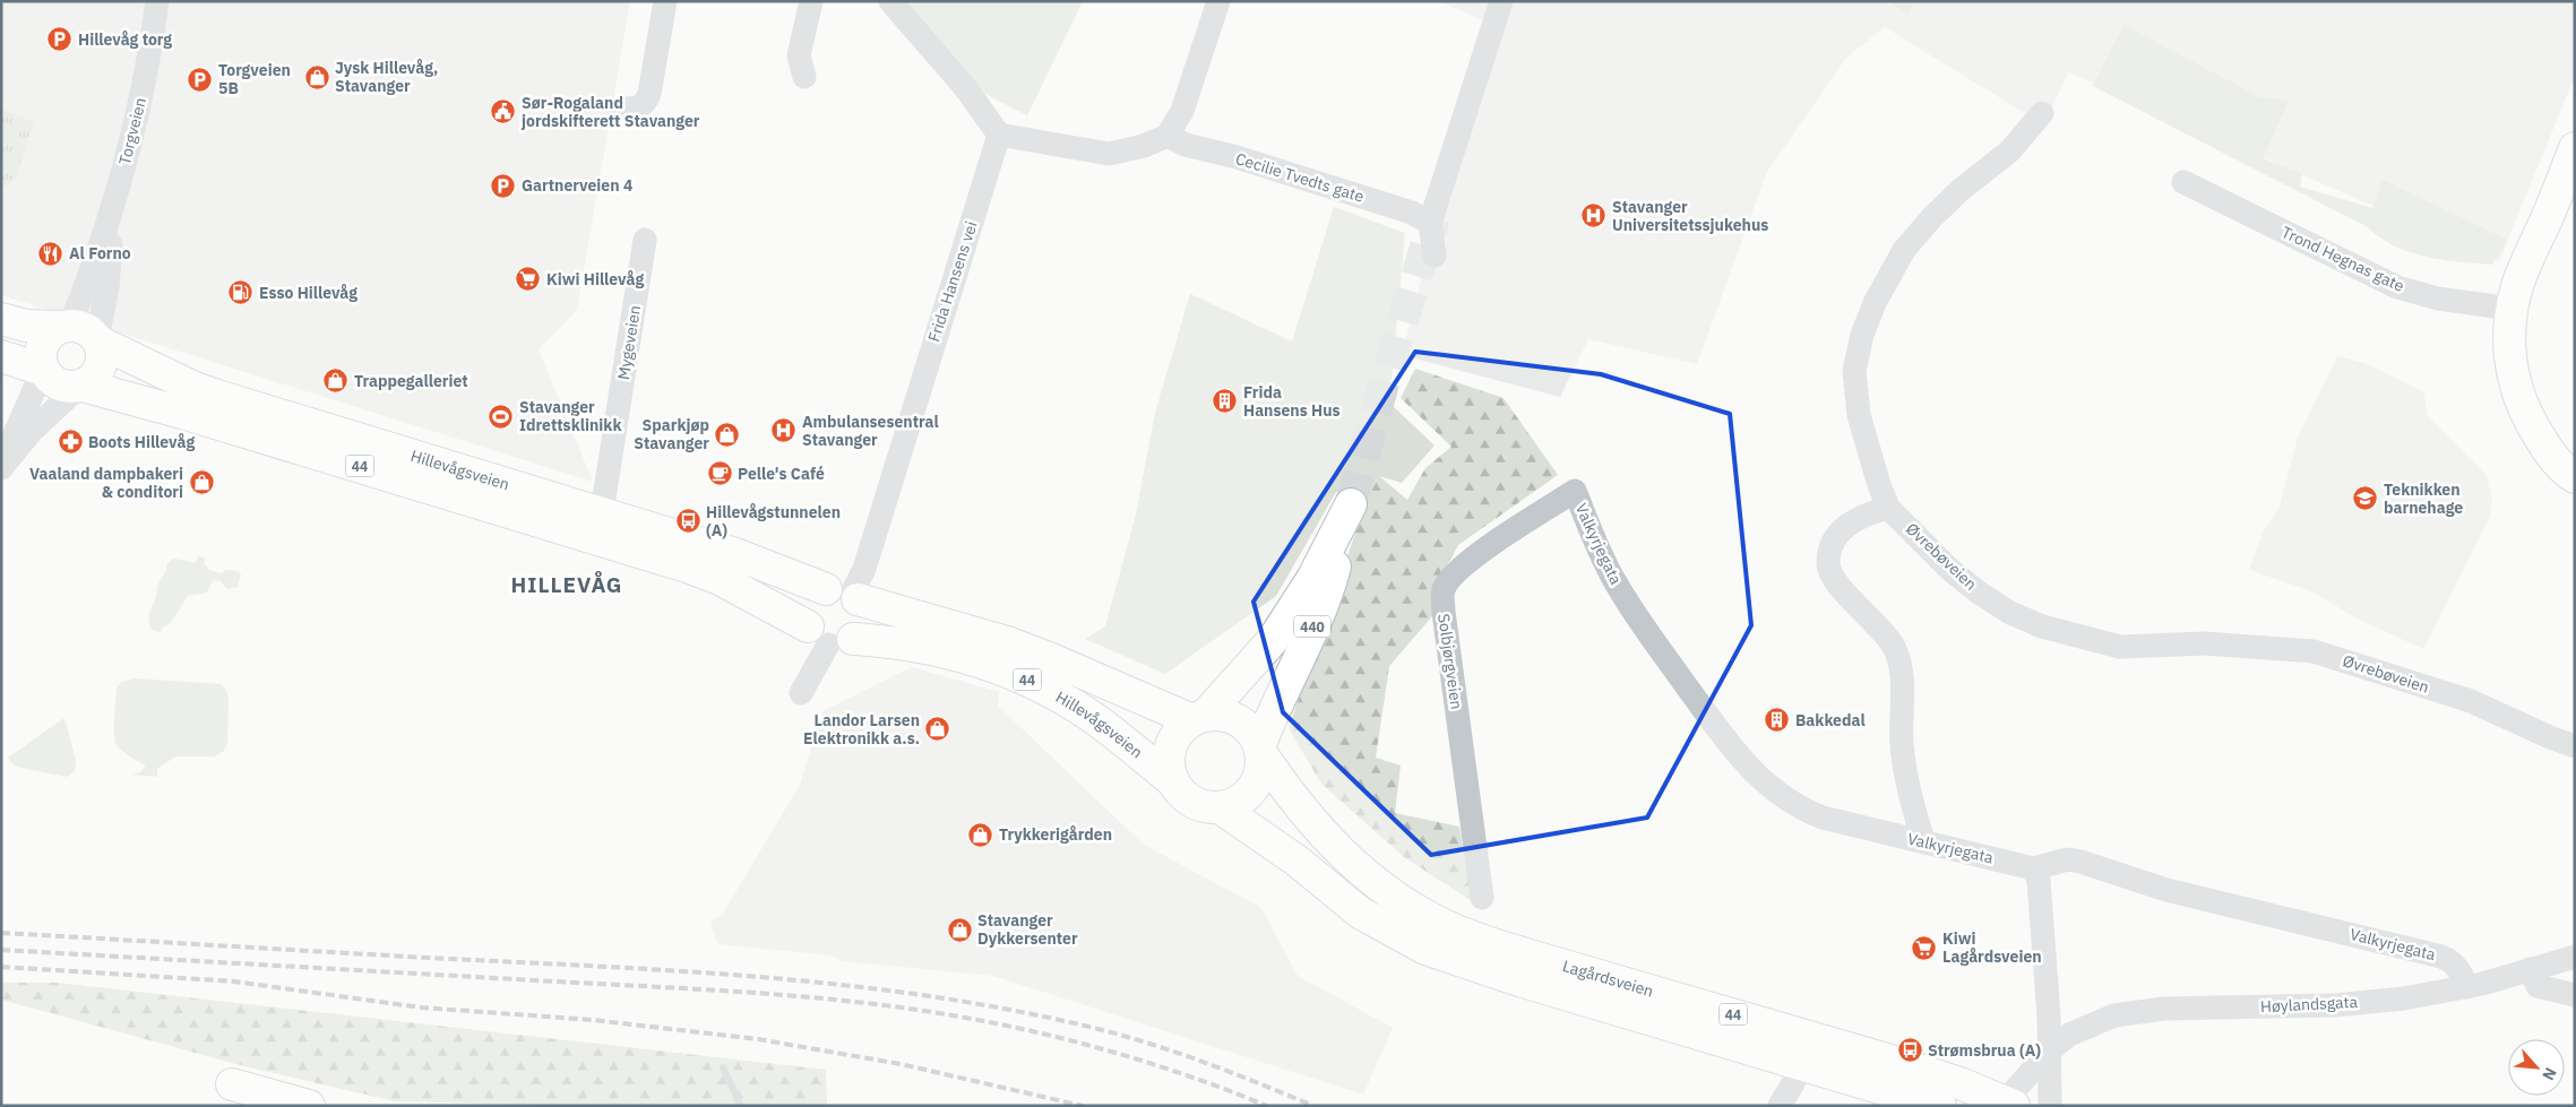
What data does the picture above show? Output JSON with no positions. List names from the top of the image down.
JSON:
{
  "streets": {
    "main road": [
      "44",
      "Hillevågsveien",
      "440",
      "Lagårdsveien"
    ],
    "street": [
      "Torgveien",
      "Cecilie Tvedts gate",
      "Trond Hegnas gate",
      "Frida Hansens vei",
      "Mygeveien",
      "Valkyrjegata",
      "Øvrebøveien",
      "Solbjørgveien",
      "Høylandsgata"
    ]
  },
  "crossings": [
    ["Torgveien", "44"],
    ["Torgveien", "Hillevågsveien"],
    ["Frida Hansens vei", "Hillevågsveien"],
    ["Mygeveien", "Hillevågsveien"],
    ["44", "Hillevågsveien"],
    ["44", "440"],
    ["44", "Lagårdsveien"],
    ["Hillevågsveien", "440"],
    ["Hillevågsveien", "Lagårdsveien"],
    ["Valkyrjegata", "Solbjørgveien"],
    ["Valkyrjegata", "Høylandsgata"],
    ["440", "Lagårdsveien"],
    ["Lagårdsveien", "Høylandsgata"]
  ],
  "districts": ["HILLEVÅG"],
  "places": {
    "parking": ["Hillevåg torg", "Torgveien 5B", "Gartnerveien 4"],
    "shop": [
      "Jysk Hillevåg, Stavanger",
      "Trappegalleriet",
      "Sparkjøp Stavanger",
      "Vaaland dampbakeri & conditori",
      "Landor Larsen Elektronikk a.s.",
      "Trykkerigården",
      "Stavanger Dykkersenter"
    ],
    "public building": ["Sør-Rogaland jordskifterett Stavanger"],
    "hospital": ["Stavanger Universitetssjukehus", "Ambulansesentral Stavanger"],
    "restaurant": ["Al Forno"],
    "supermarket": ["Kiwi Hillevåg", "Kiwi Lagårdsveien"],
    "fuel station": ["Esso Hillevåg"],
    "building": ["Frida Hansens Hus", "Bakkedal"],
    "sports": ["Stavanger Idrettsklinikk"],
    "pharmacy": ["Boots Hillevåg"],
    "cafe": ["Pelle's Café"],
    "school or university": ["Teknikken barnehage"],
    "bus stop": ["Hillevågstunnelen (A)", "Strømsbrua (A)"]
  },
  "north": "bottom right"
}
